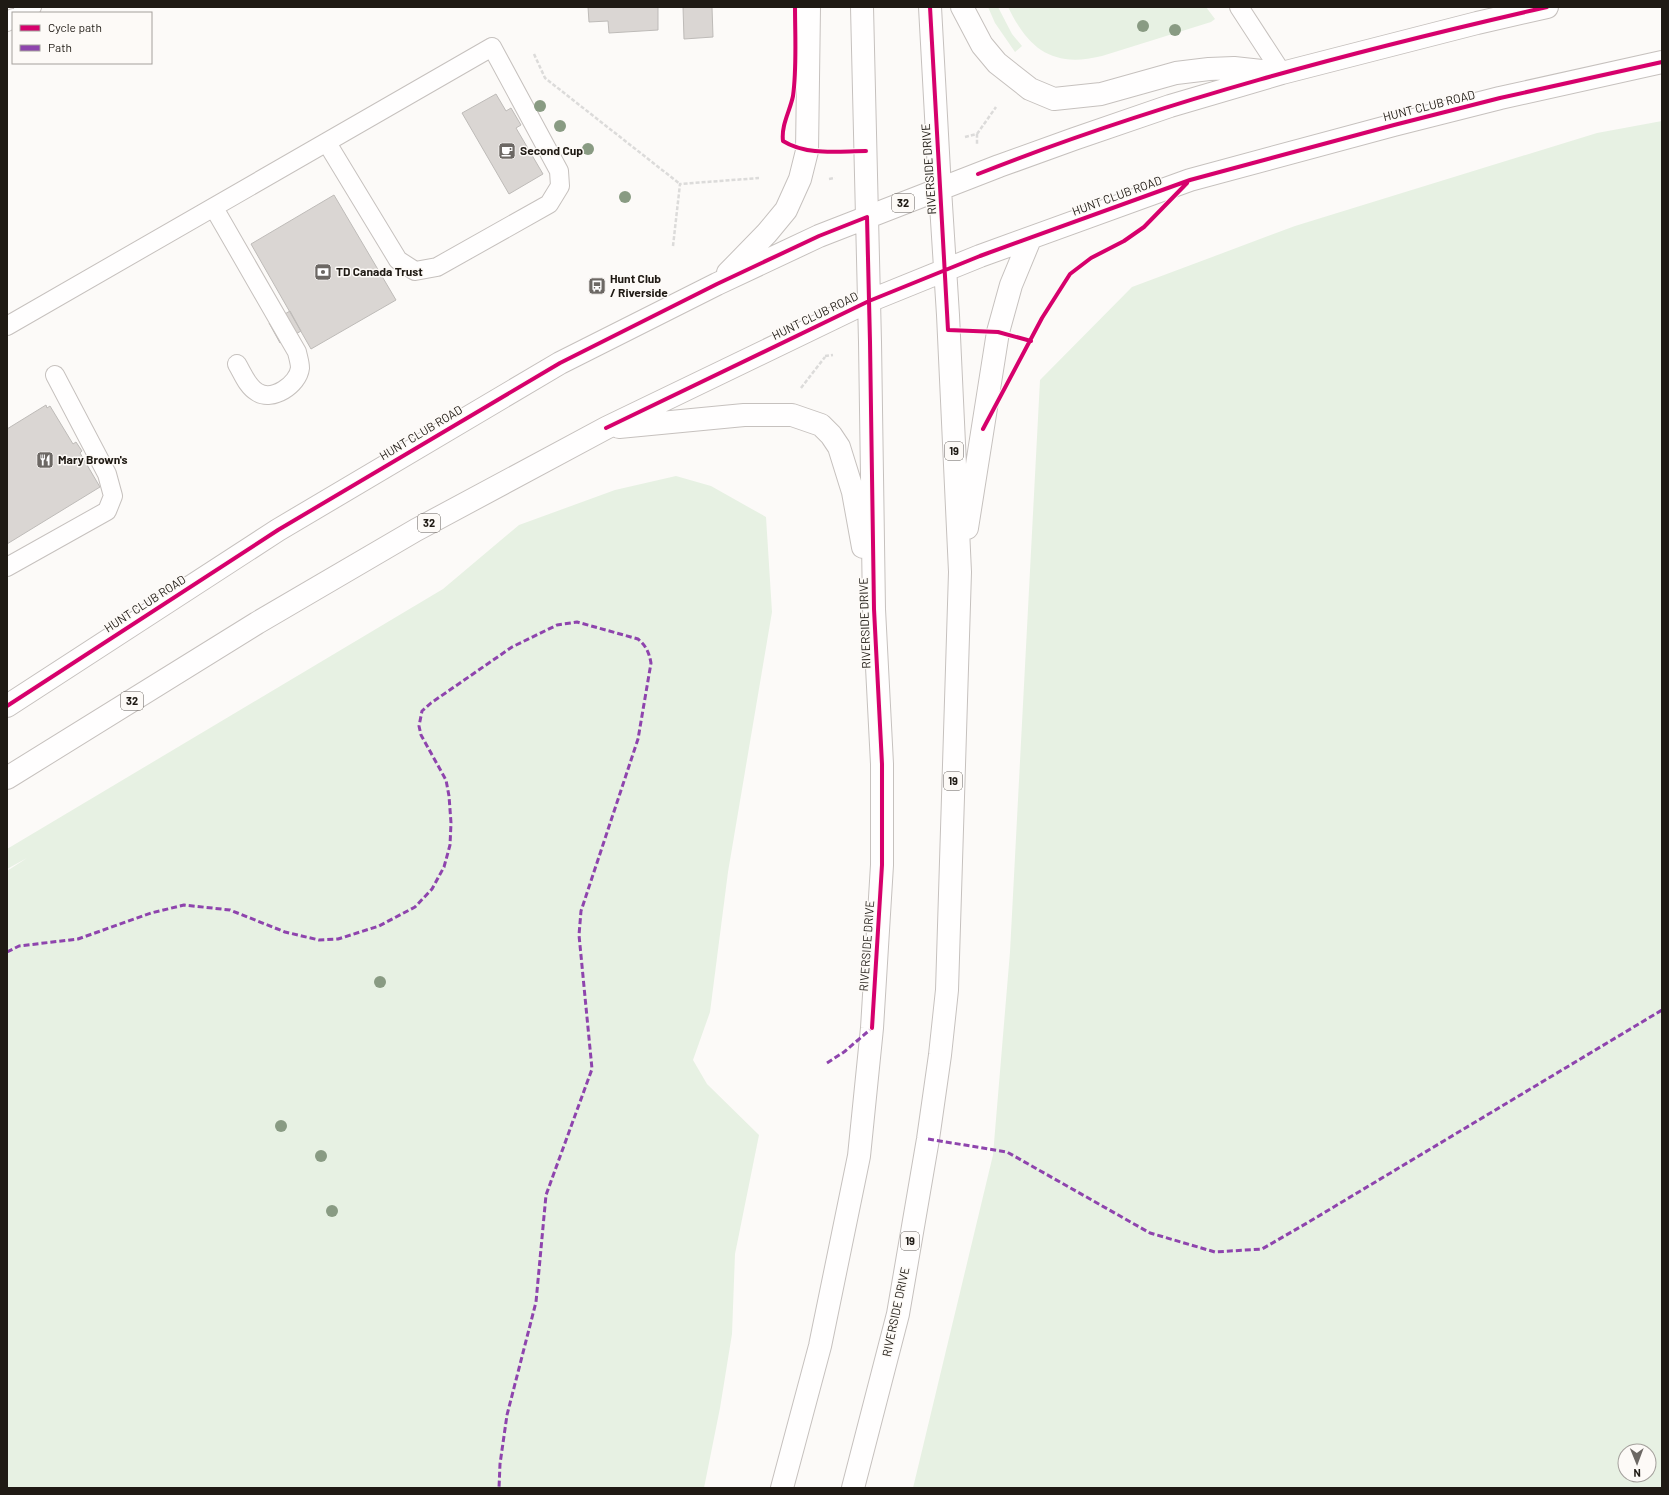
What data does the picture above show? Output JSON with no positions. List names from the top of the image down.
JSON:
{
  "streets": {
    "main road": [
      "HUNT CLUB ROAD",
      "RIVERSIDE DRIVE",
      "32",
      "19"
    ]
  },
  "crossings": [
    ["HUNT CLUB ROAD", "RIVERSIDE DRIVE"]
  ],
  "places": {
    "cafe": ["Second Cup"],
    "bank": ["TD Canada Trust"],
    "bus stop": ["Hunt Club / Riverside"],
    "restaurant": ["Mary Brown's"]
  },
  "legend": ["Cycle path", "Path"],
  "north": "bottom"
}
